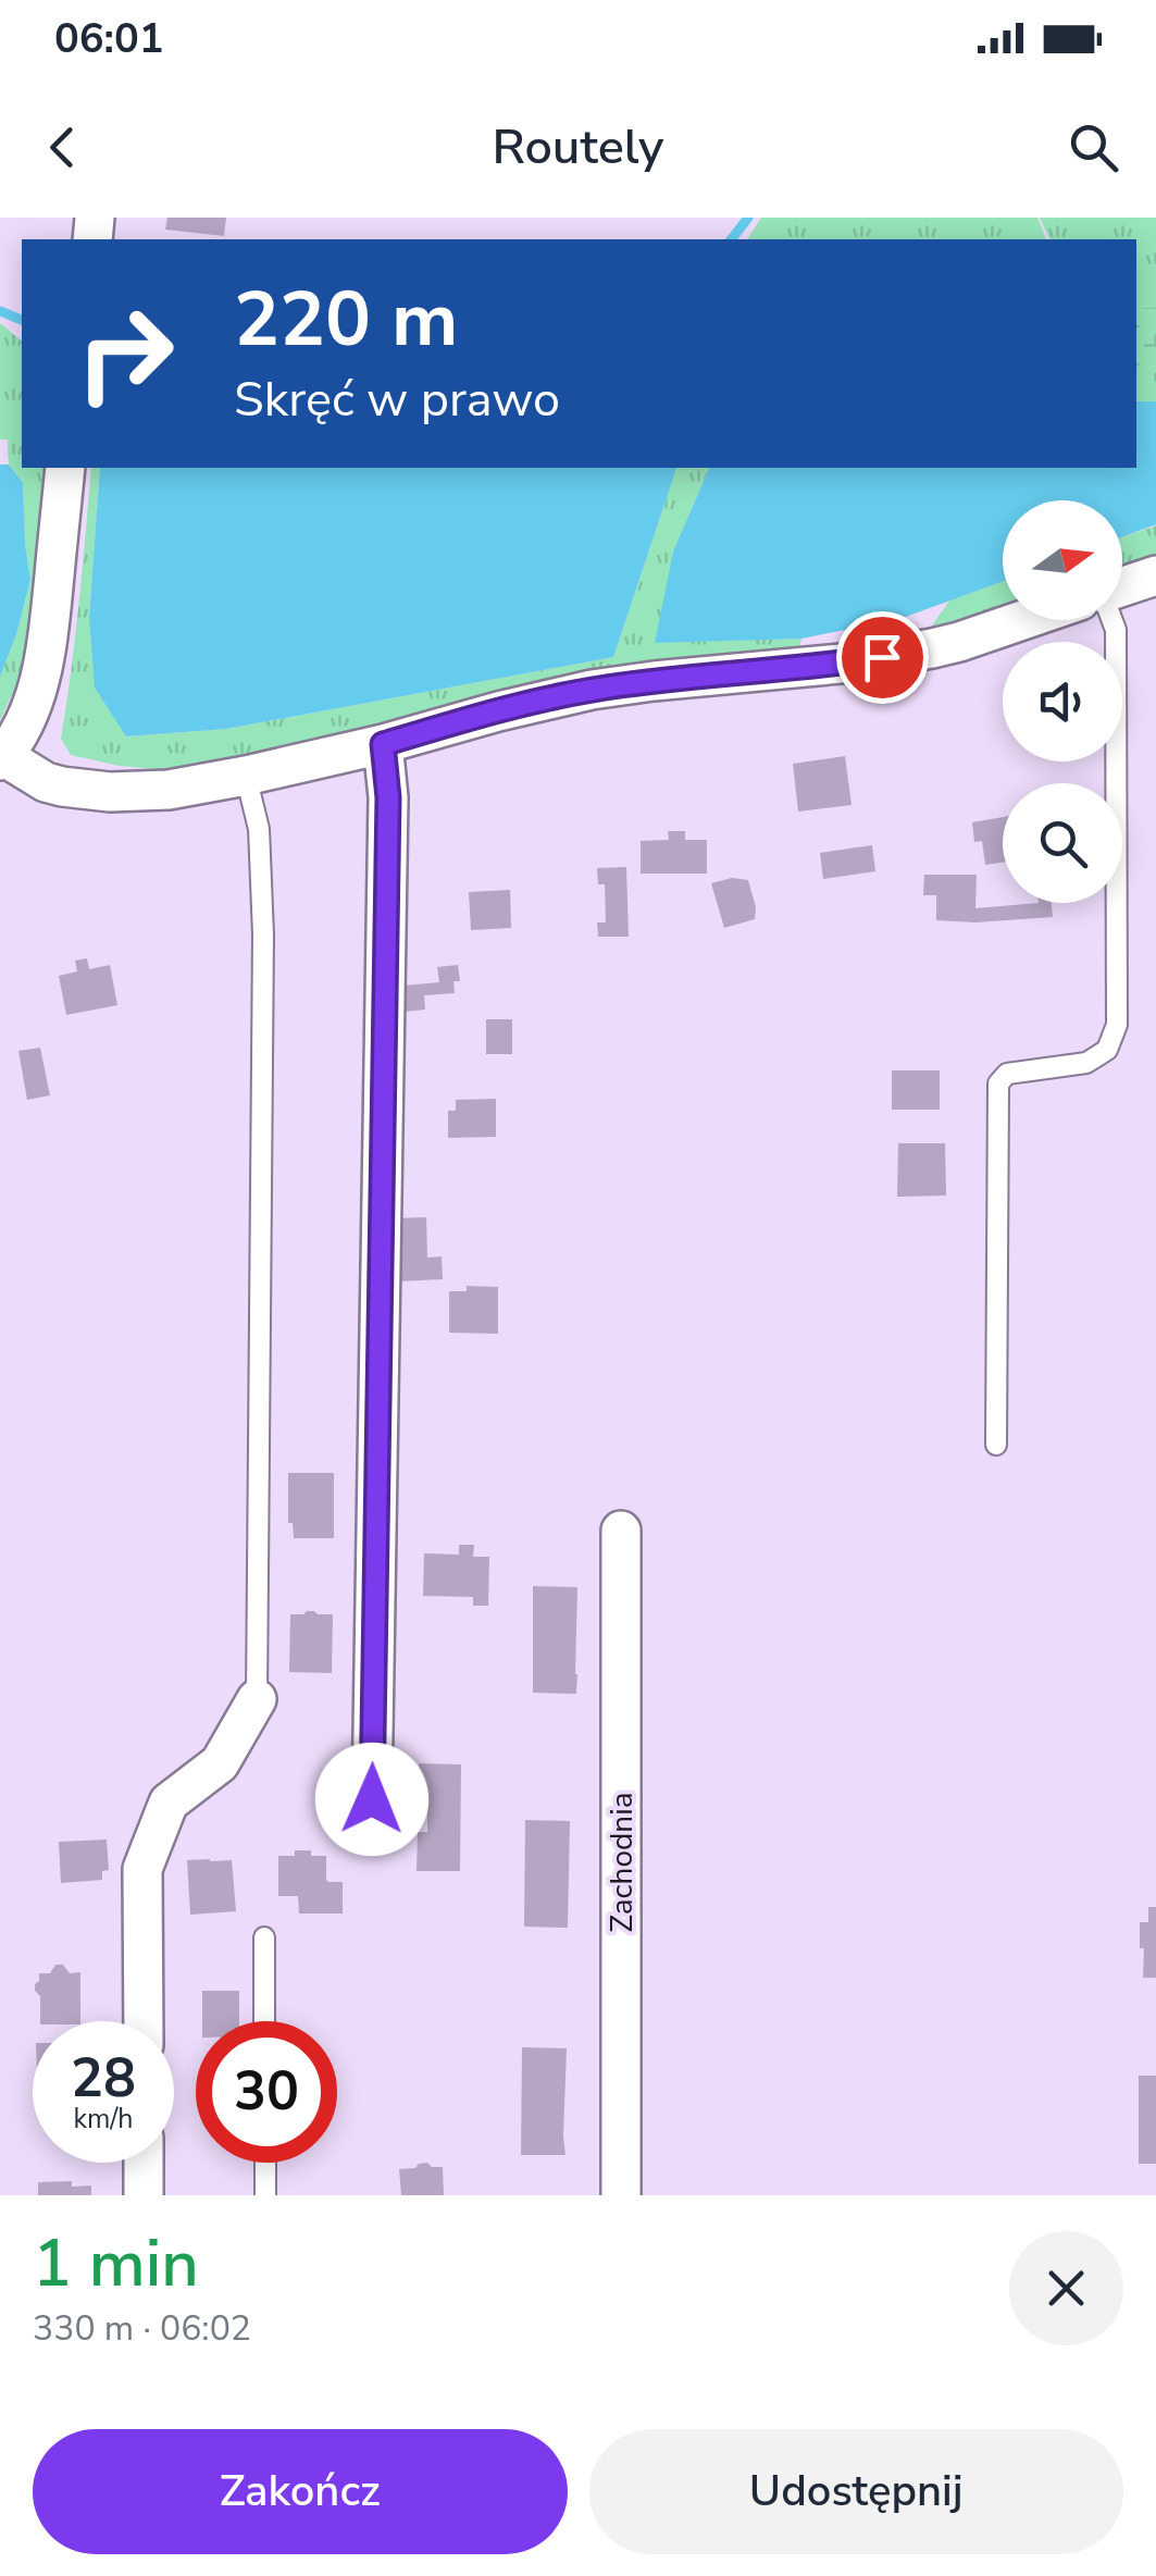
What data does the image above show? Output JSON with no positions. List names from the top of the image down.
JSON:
{
  "streets": {
    "street": ["Zachodnia"]
  },
  "north": "right",
  "page": {
    "status": "06:01",
    "header": "Routely",
    "turn": ["220 m", "Skręć w prawo"],
    "speed": "28 km/h",
    "limit": "30",
    "heading": ["1 min", "330 m · 06:02"],
    "buttons": ["Zakończ", "Udostępnij"]
  }
}
